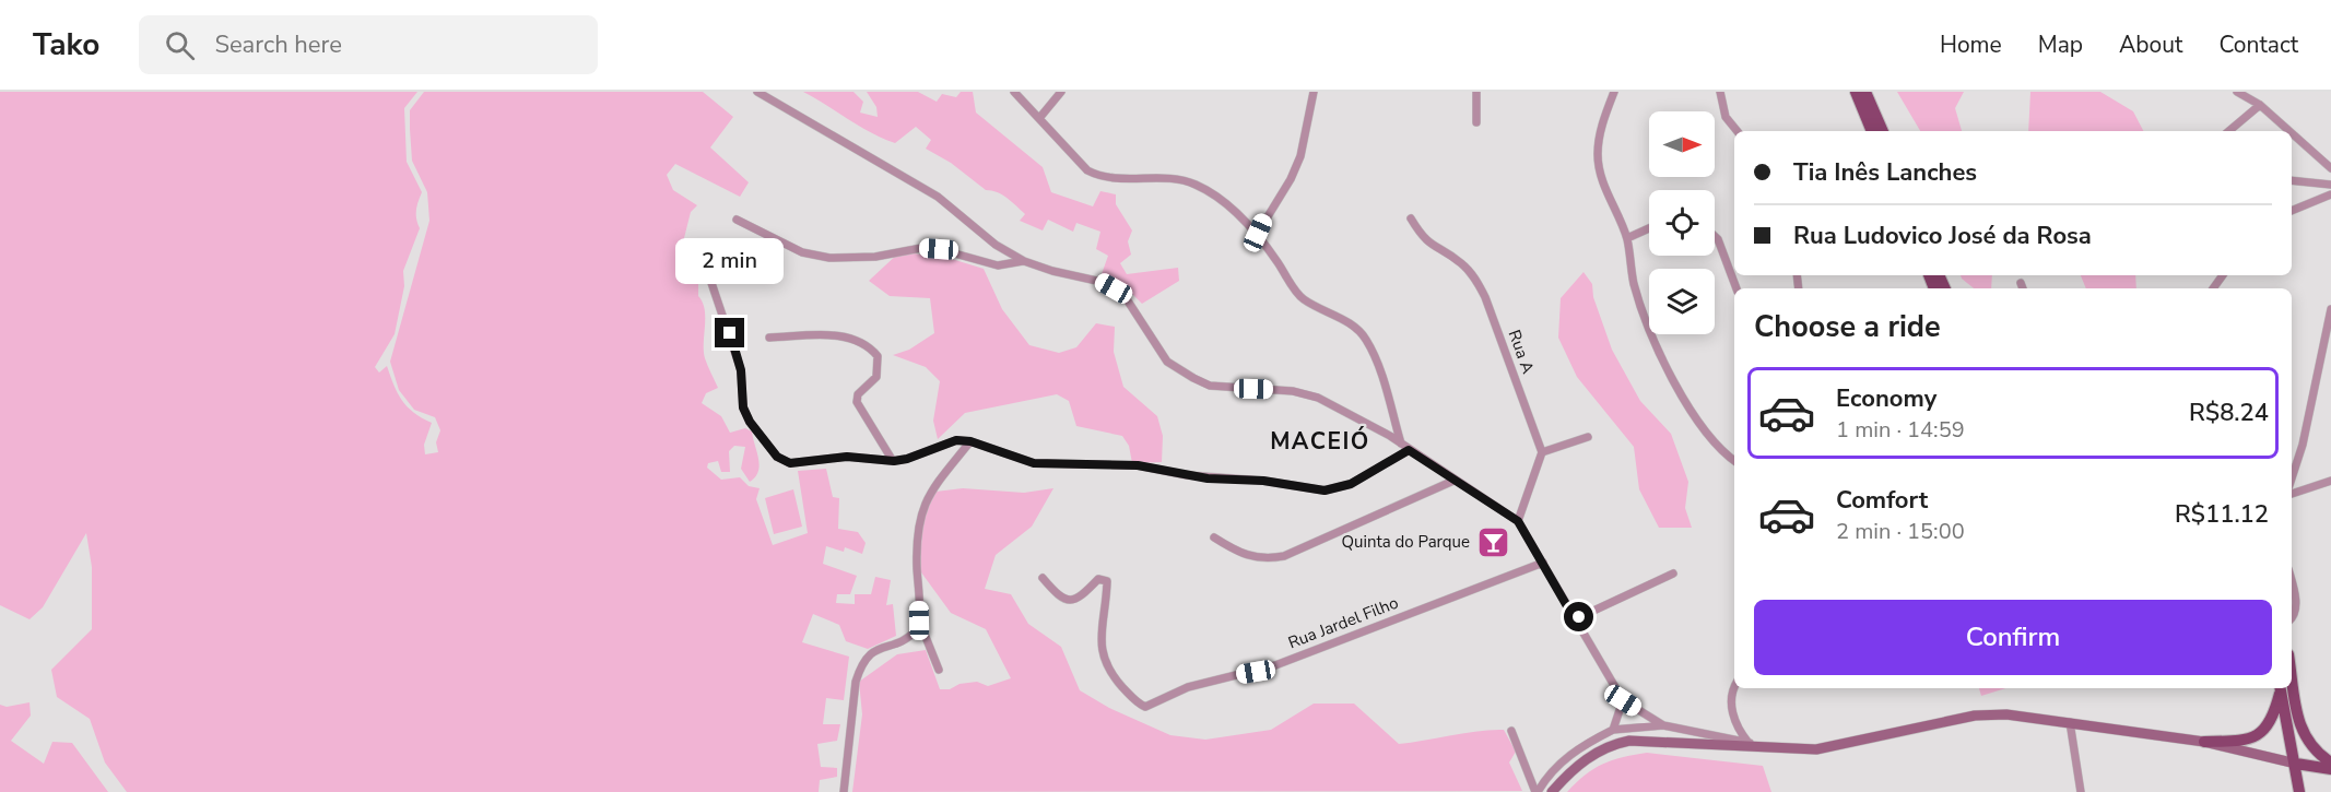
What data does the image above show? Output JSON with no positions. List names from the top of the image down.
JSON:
{
  "streets": {
    "street": ["Rua A", "Rua Jardel Filho"]
  },
  "districts": ["MACEIÓ"],
  "places": {
    "bar": ["Quinta do Parque"]
  },
  "north": "right",
  "page": {
    "header": "Tako",
    "search": "Search here",
    "nav": [
      "Home",
      "Map",
      "About",
      "Contact"
    ],
    "banner": ["Tia Inês Lanches", "Rua Ludovico José da Rosa"],
    "bubble": "2 min",
    "heading": "Choose a ride",
    "list": [
      {
        "name": "Economy",
        "note": "1 min · 14:59",
        "value": "R$8.24"
      },
      {
        "name": "Comfort",
        "note": "2 min · 15:00",
        "value": "R$11.12"
      }
    ],
    "buttons": "Confirm"
  }
}
